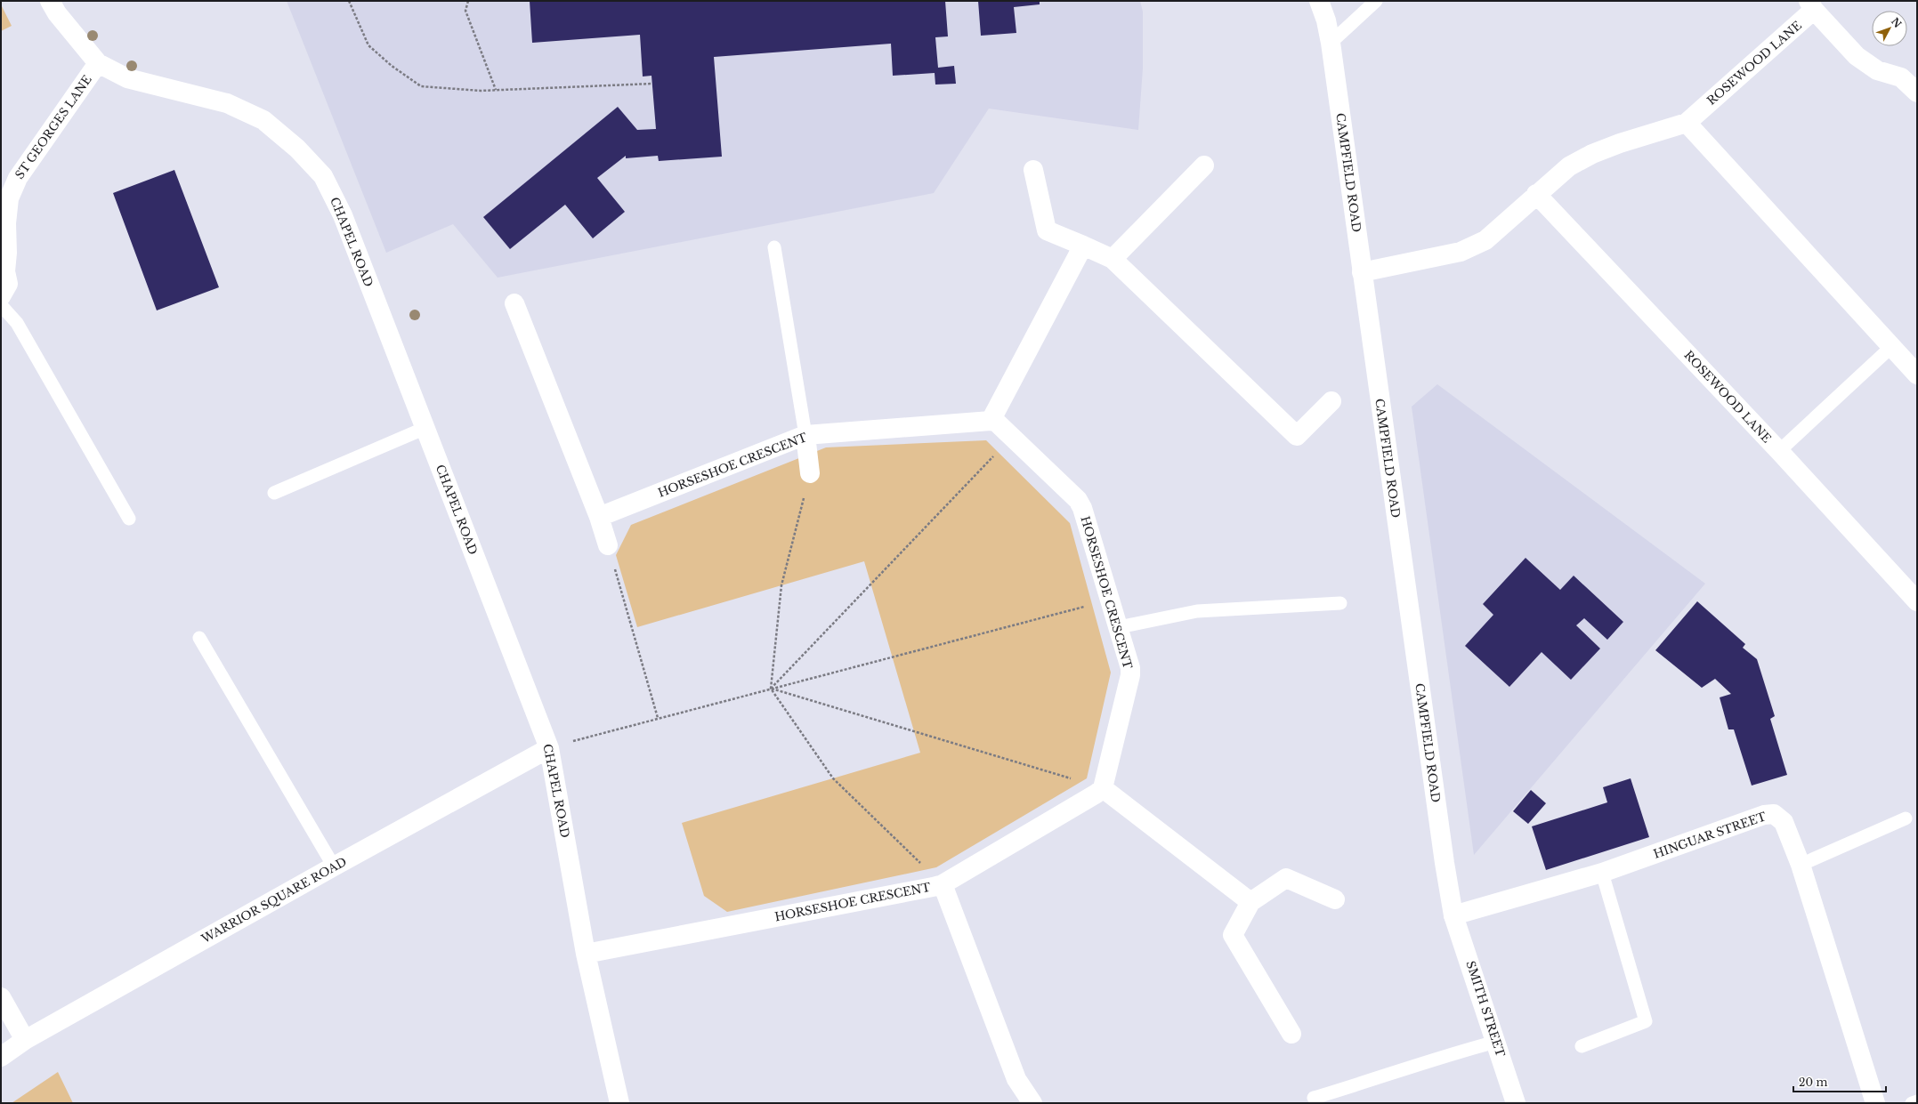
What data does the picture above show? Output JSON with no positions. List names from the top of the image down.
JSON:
{
  "streets": {
    "street": [
      "ROSEWOOD LANE",
      "ST GEORGES LANE",
      "CAMPFIELD ROAD",
      "CHAPEL ROAD",
      "HORSESHOE CRESCENT",
      "HINGUAR STREET",
      "WARRIOR SQUARE ROAD",
      "SMITH STREET"
    ]
  },
  "crossings": [
    ["ROSEWOOD LANE", "CAMPFIELD ROAD"],
    ["ST GEORGES LANE", "CHAPEL ROAD"],
    ["CAMPFIELD ROAD", "HINGUAR STREET"],
    ["CAMPFIELD ROAD", "SMITH STREET"],
    ["CHAPEL ROAD", "HORSESHOE CRESCENT"],
    ["CHAPEL ROAD", "WARRIOR SQUARE ROAD"],
    ["HINGUAR STREET", "SMITH STREET"]
  ],
  "scale_bar": "20 m",
  "north": "top right"
}
